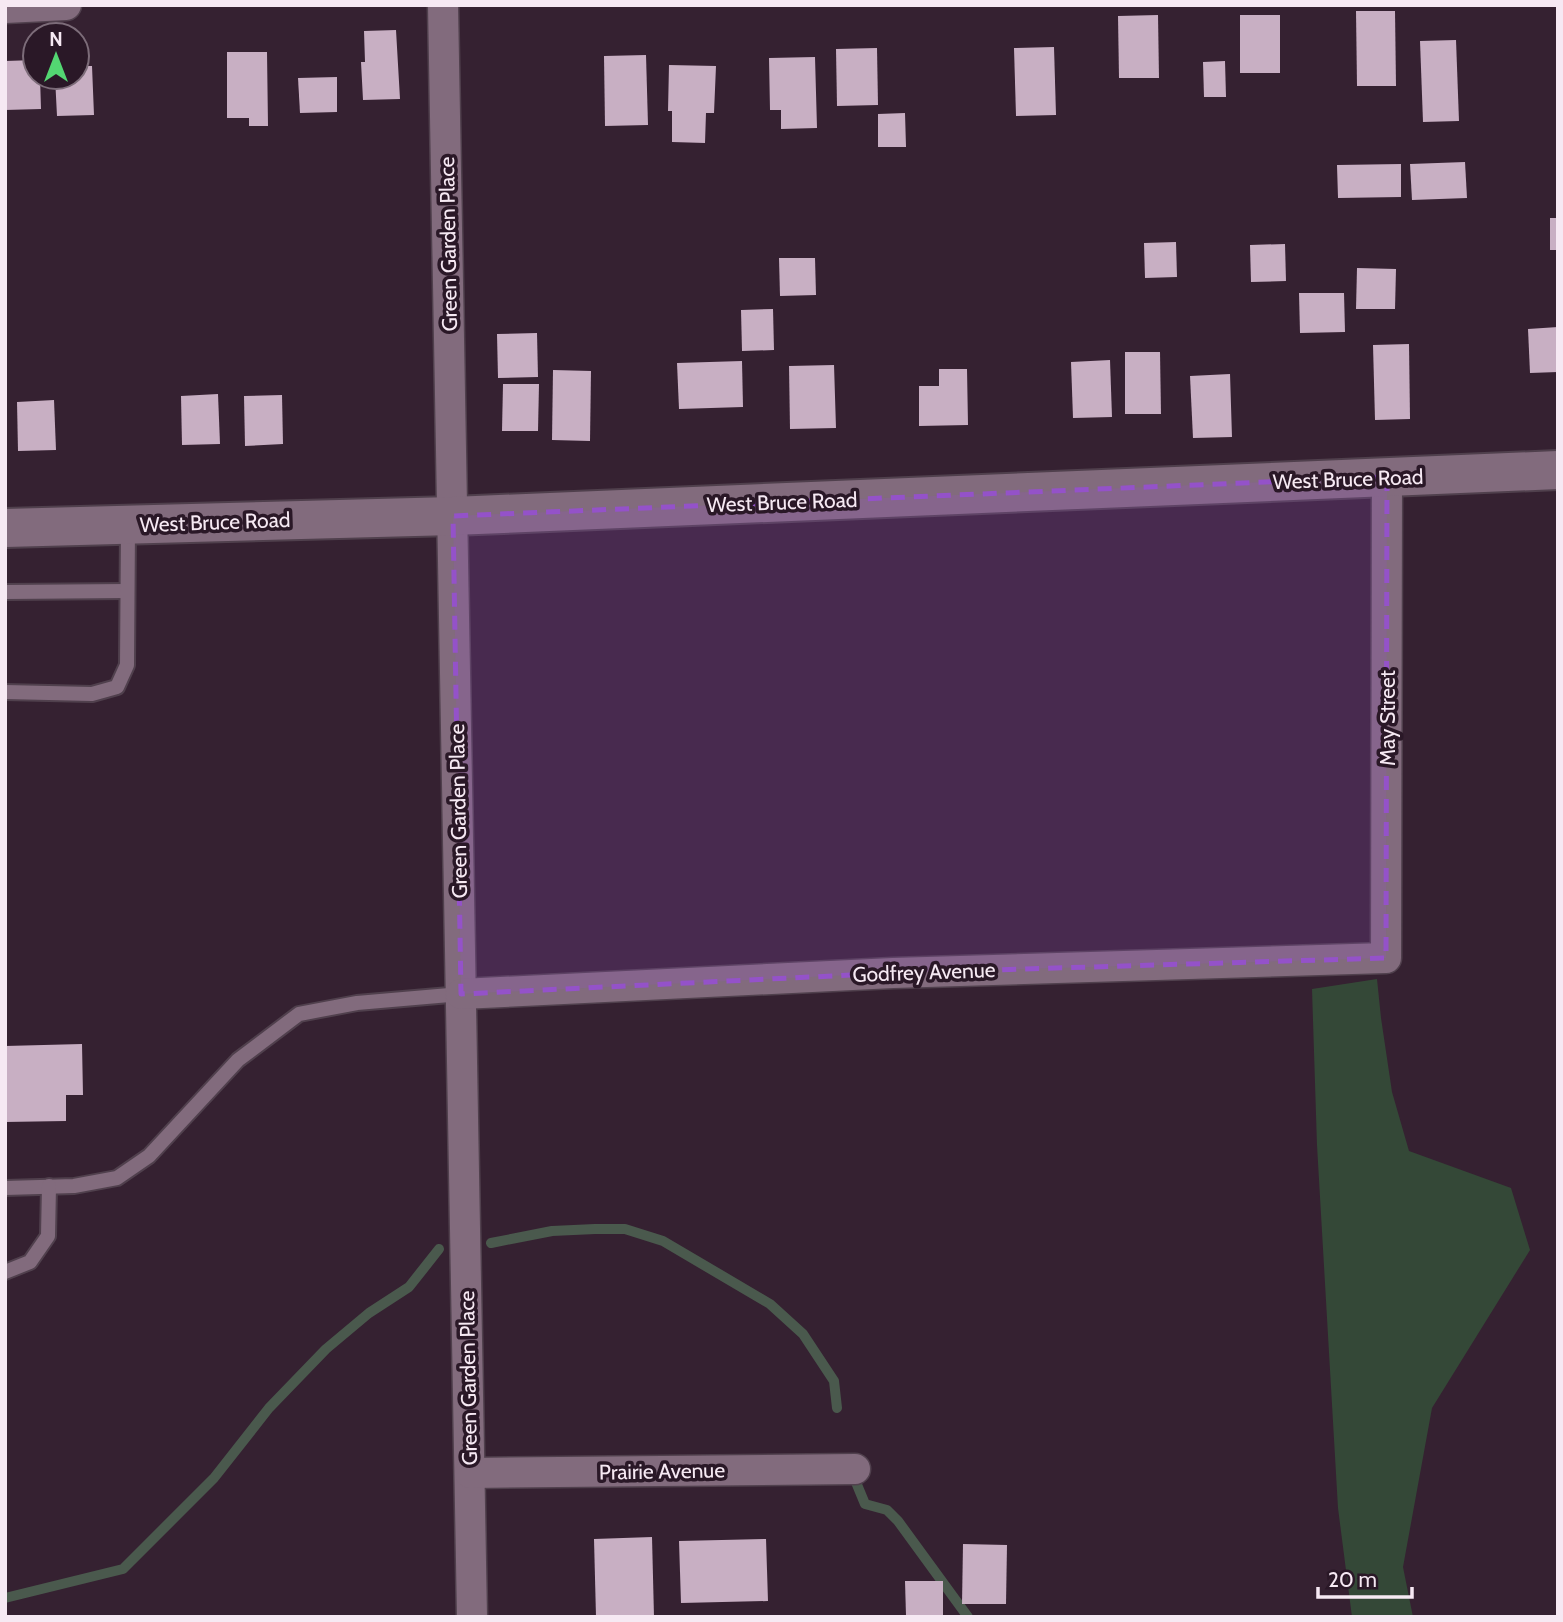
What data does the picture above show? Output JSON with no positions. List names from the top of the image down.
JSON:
{
  "streets": {
    "street": [
      "Green Garden Place",
      "West Bruce Road",
      "May Street",
      "Godfrey Avenue",
      "Prairie Avenue"
    ]
  },
  "crossings": [
    ["Green Garden Place", "West Bruce Road"],
    ["Green Garden Place", "Godfrey Avenue"],
    ["Green Garden Place", "Prairie Avenue"],
    ["West Bruce Road", "May Street"],
    ["May Street", "Godfrey Avenue"]
  ],
  "scale_bar": "20 m",
  "north": "top"
}
